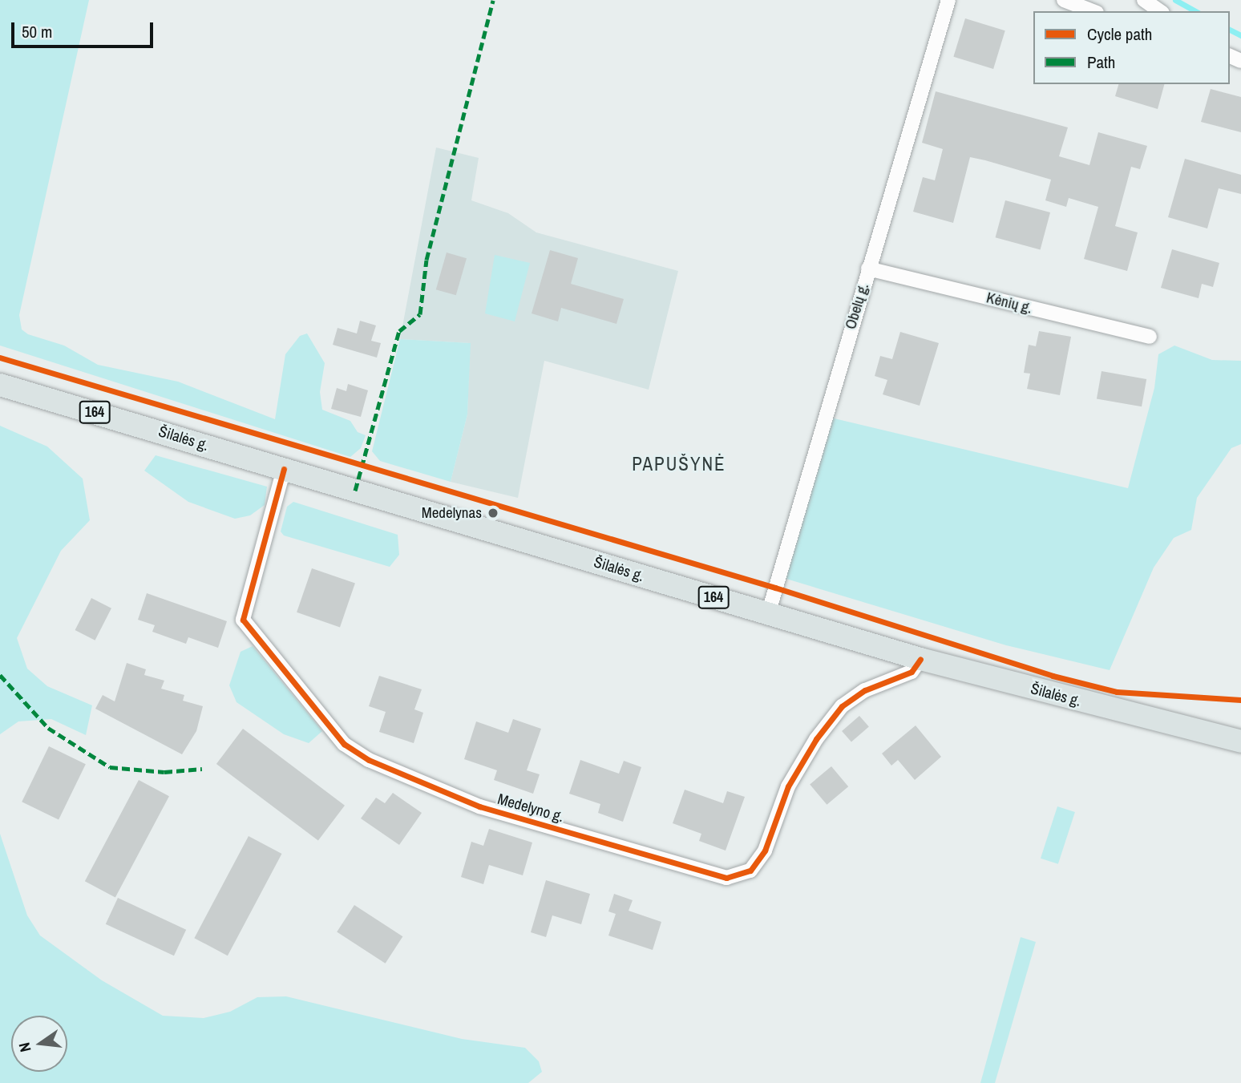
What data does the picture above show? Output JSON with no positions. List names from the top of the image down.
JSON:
{
  "streets": {
    "main road": ["164", "Šilalės g."],
    "street": ["Kėnių g.", "Obelų g.", "Medelyno g."]
  },
  "crossings": [
    ["Kėnių g.", "Obelų g."],
    ["Obelų g.", "Šilalės g."],
    ["Šilalės g.", "Medelyno g."]
  ],
  "districts": ["PAPUŠYNĖ"],
  "places": ["Medelynas"],
  "legend": ["Cycle path", "Path"],
  "scale_bar": "50 m",
  "north": "left"
}
